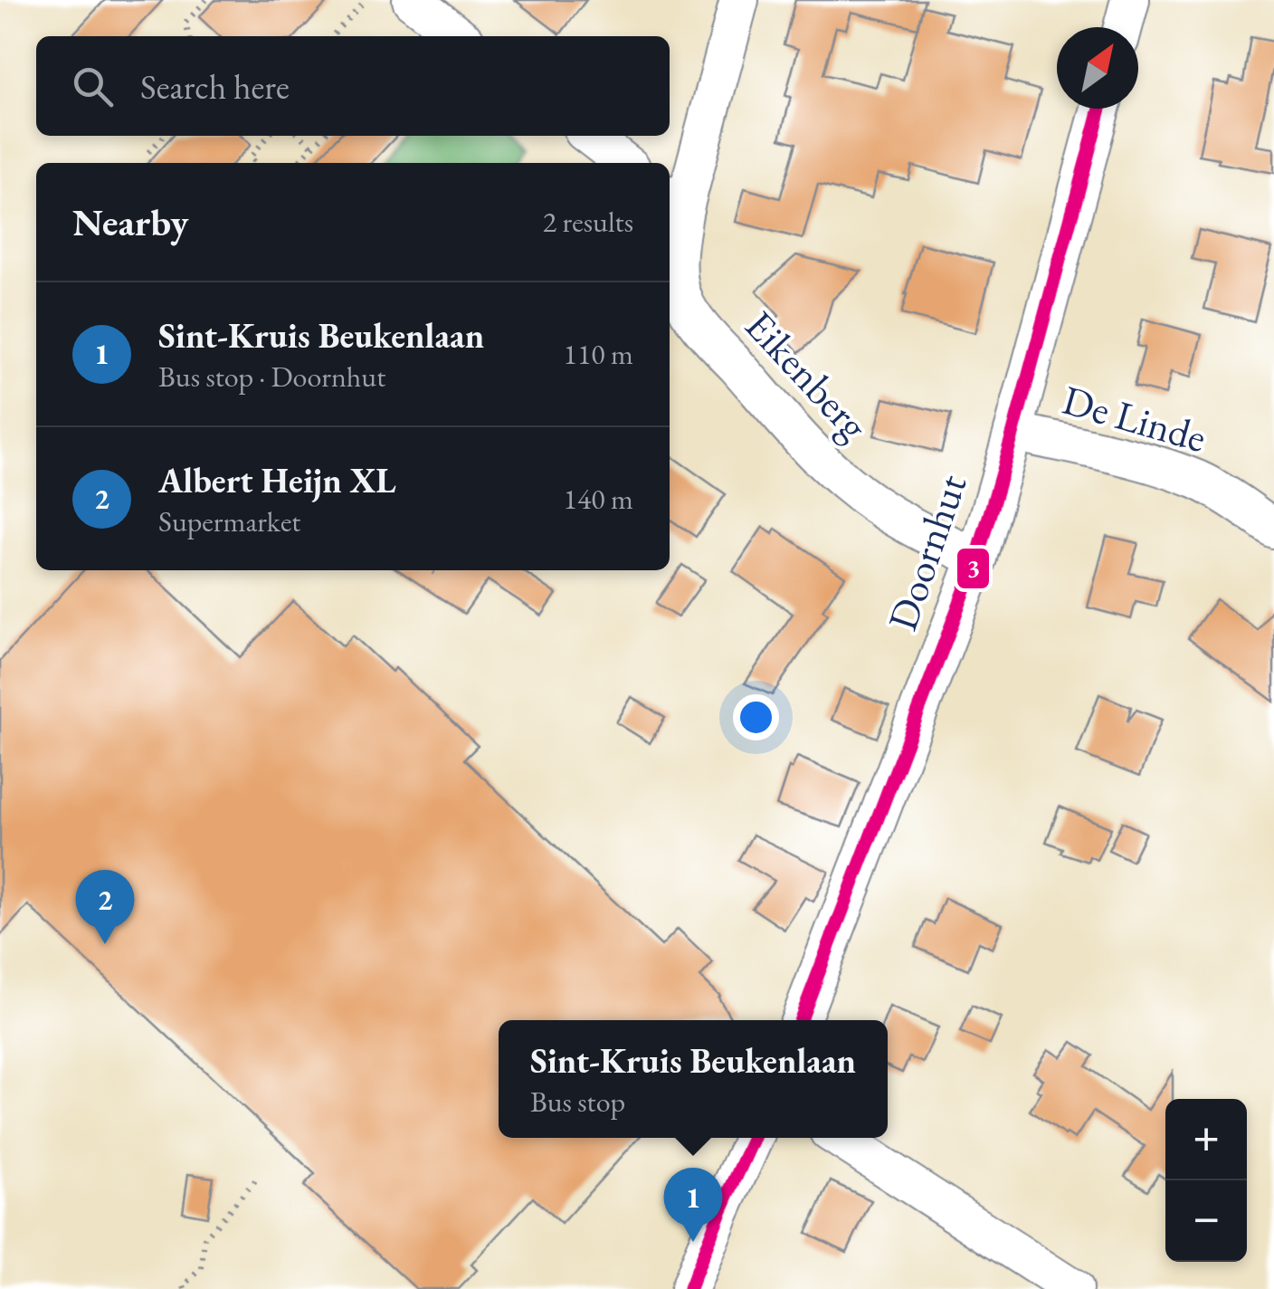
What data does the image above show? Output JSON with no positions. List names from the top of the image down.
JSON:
{
  "streets": {
    "street": ["Eikenberg", "De Linde", "Doornhut"]
  },
  "crossings": [
    ["Eikenberg", "Doornhut"],
    ["De Linde", "Doornhut"]
  ],
  "lines": ["transit line 3"],
  "north": "top right",
  "page": {
    "search": "Search here",
    "heading": ["Nearby", "2 results"],
    "list": [
      {
        "mark": "1",
        "name": "Sint-Kruis Beukenlaan",
        "note": "Bus stop · Doornhut",
        "value": "110 m"
      },
      {
        "mark": "2",
        "name": "Albert Heijn XL",
        "note": "Supermarket",
        "value": "140 m"
      }
    ],
    "pins": ["2", "1"],
    "popup": ["Sint-Kruis Beukenlaan", "Bus stop"],
    "map_buttons": ["+", "−"]
  }
}
